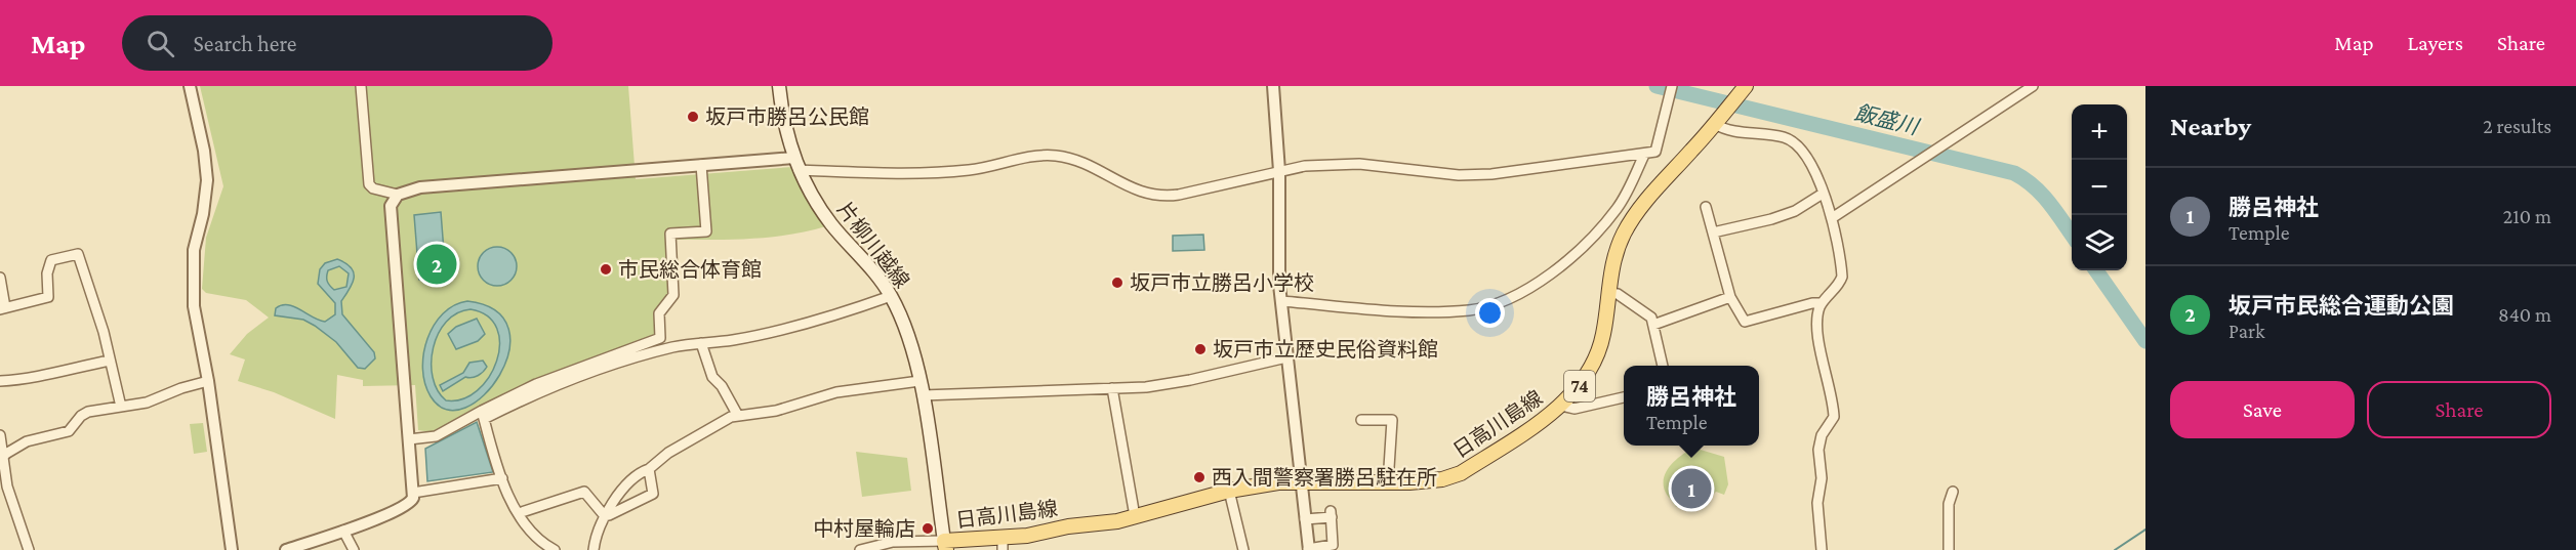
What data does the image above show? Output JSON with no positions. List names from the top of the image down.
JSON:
{
  "streets": {
    "main road": ["片柳川越線", "74", "日高川島線"]
  },
  "crossings": [
    ["片柳川越線", "日高川島線"]
  ],
  "water": ["飯盛川"],
  "places": [
    "坂戸市勝呂公民館",
    "市民総合体育館",
    "坂戸市立勝呂小学校",
    "坂戸市立歴史民俗資料館",
    "西入間警察署勝呂駐在所",
    "中村屋輪店"
  ],
  "page": {
    "header": "Map",
    "search": "Search here",
    "nav": ["Map", "Layers", "Share"],
    "heading": ["Nearby", "2 results"],
    "map_buttons": ["+", "−"],
    "list": [
      {
        "mark": "1",
        "name": "勝呂神社",
        "note": "Temple",
        "value": "210 m"
      },
      {
        "mark": "2",
        "name": "坂戸市民総合運動公園",
        "note": "Park",
        "value": "840 m"
      }
    ],
    "pins": ["2", "1"],
    "buttons": ["Save", "Share"],
    "popup": ["勝呂神社", "Temple"]
  }
}
